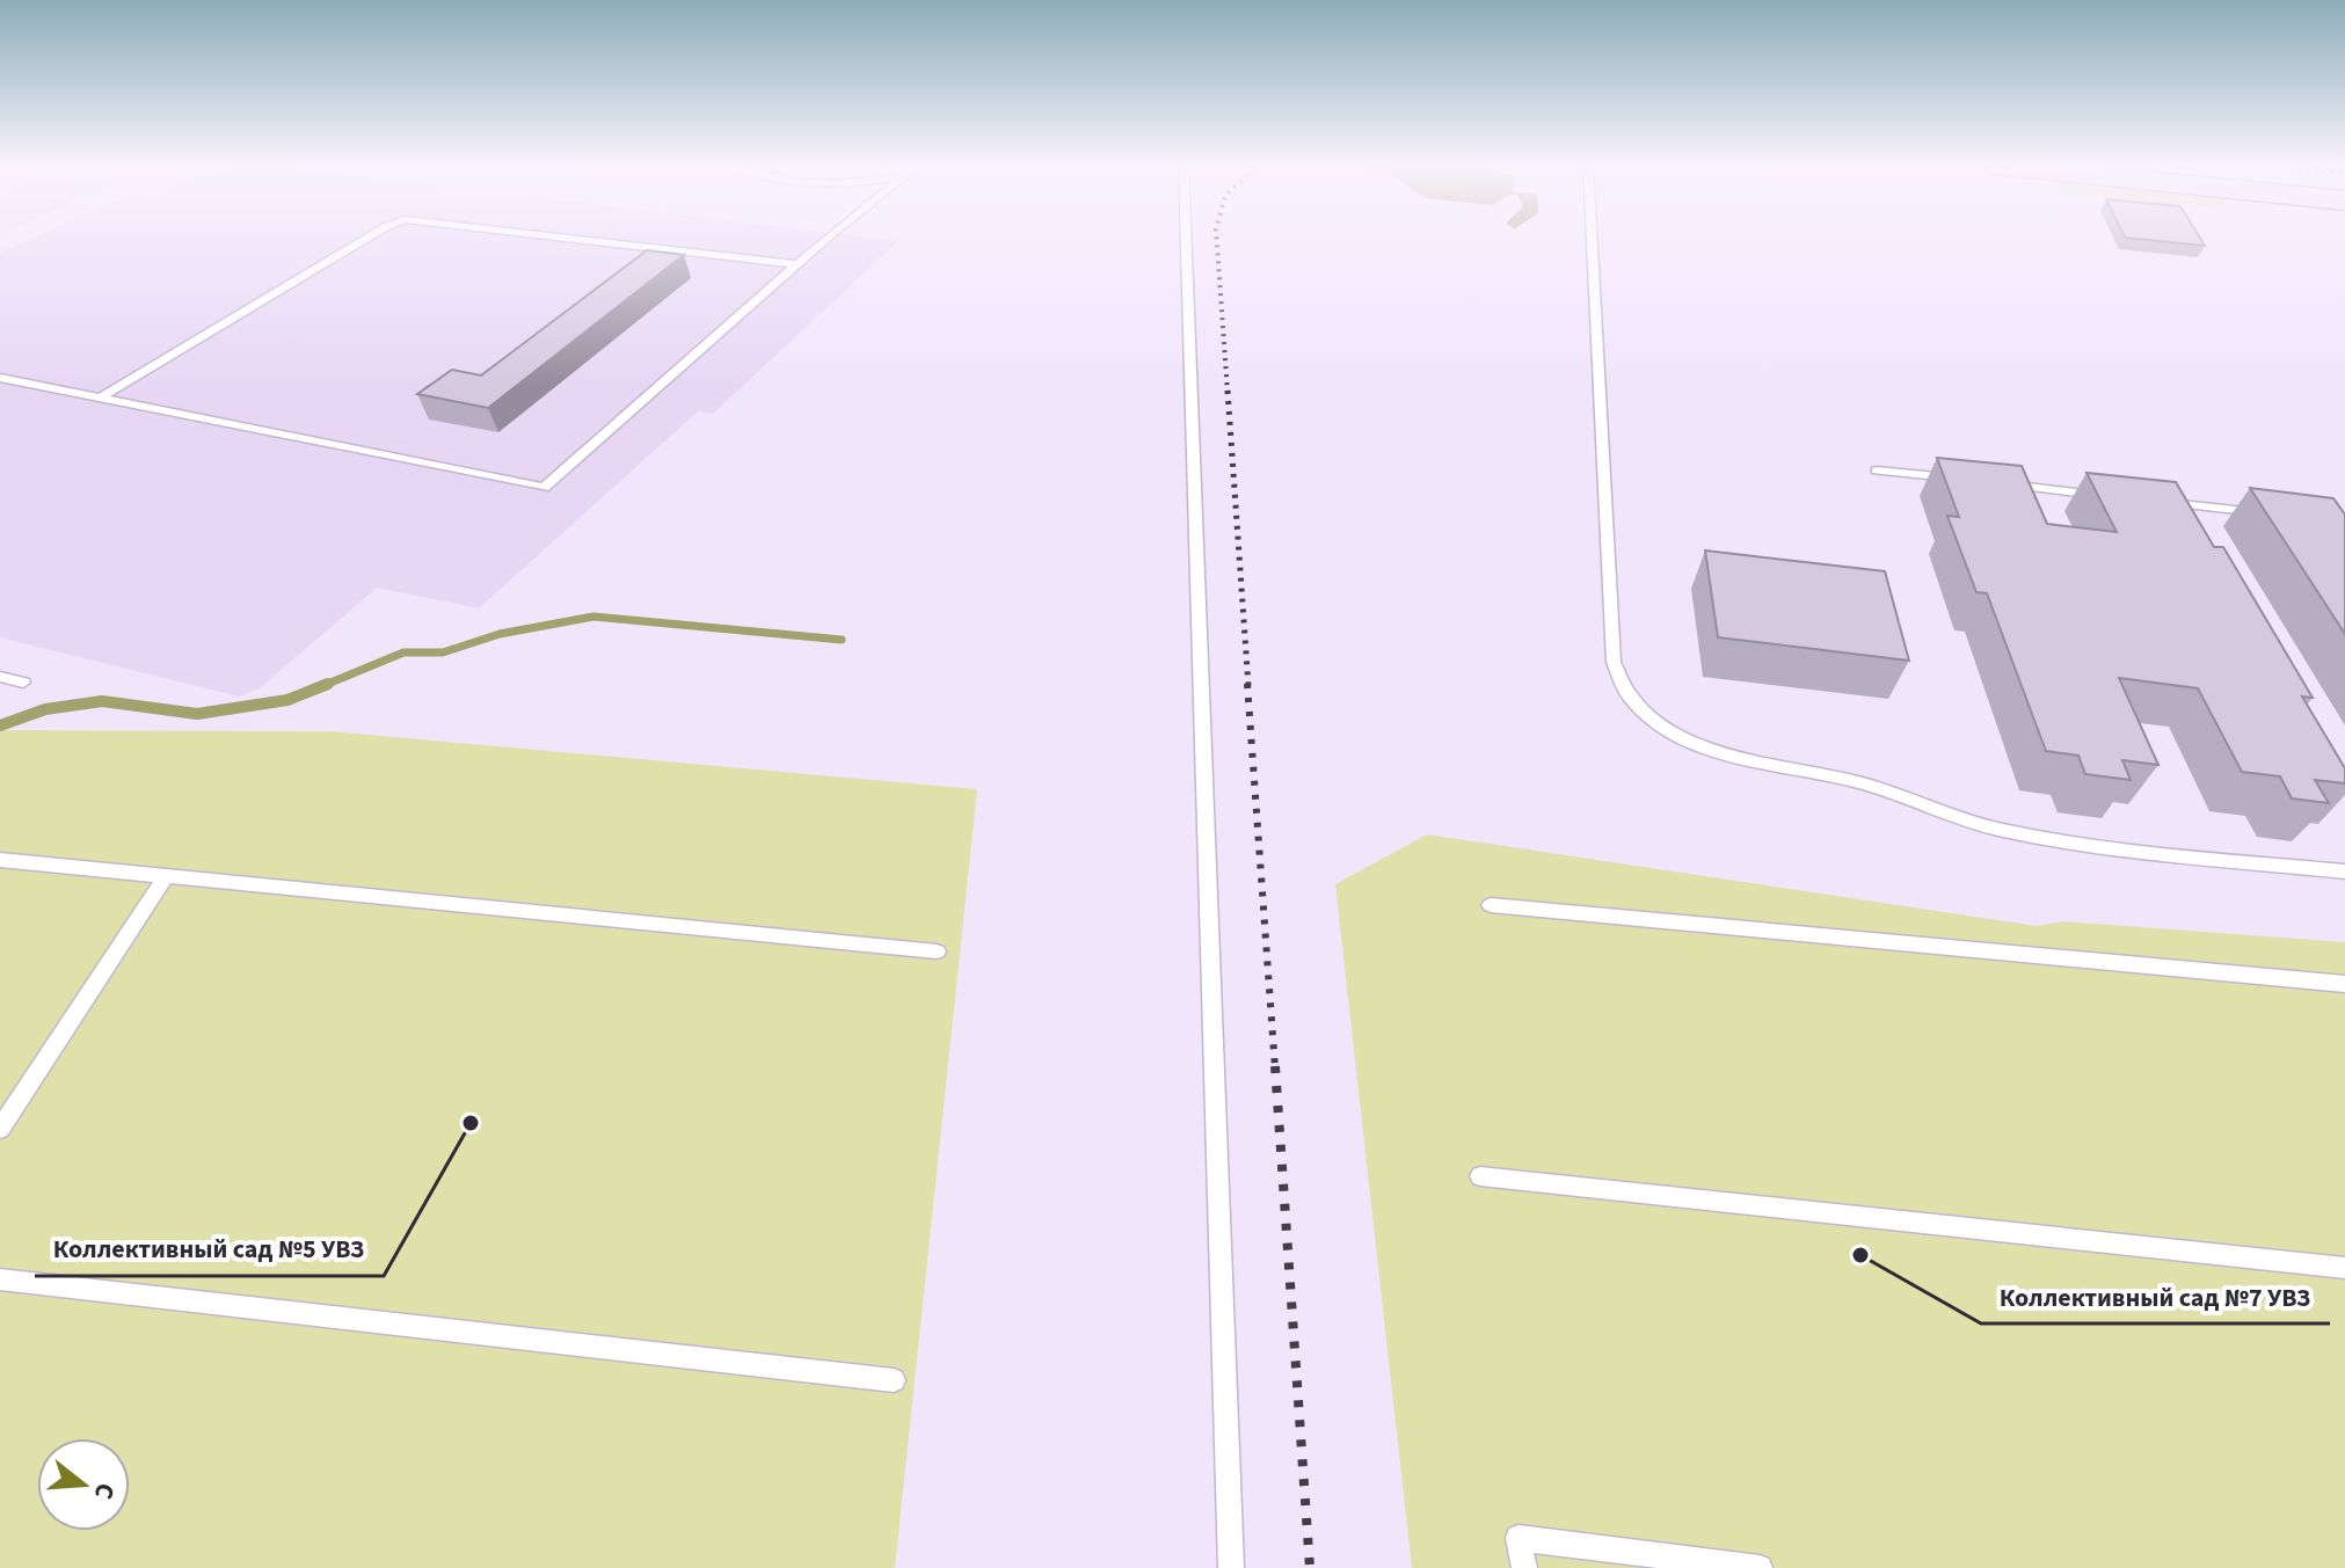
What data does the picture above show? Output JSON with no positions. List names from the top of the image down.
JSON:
{
  "places": ["Коллективный сад №5 УВЗ", "Коллективный сад №7 УВЗ"],
  "north": "right"
}
